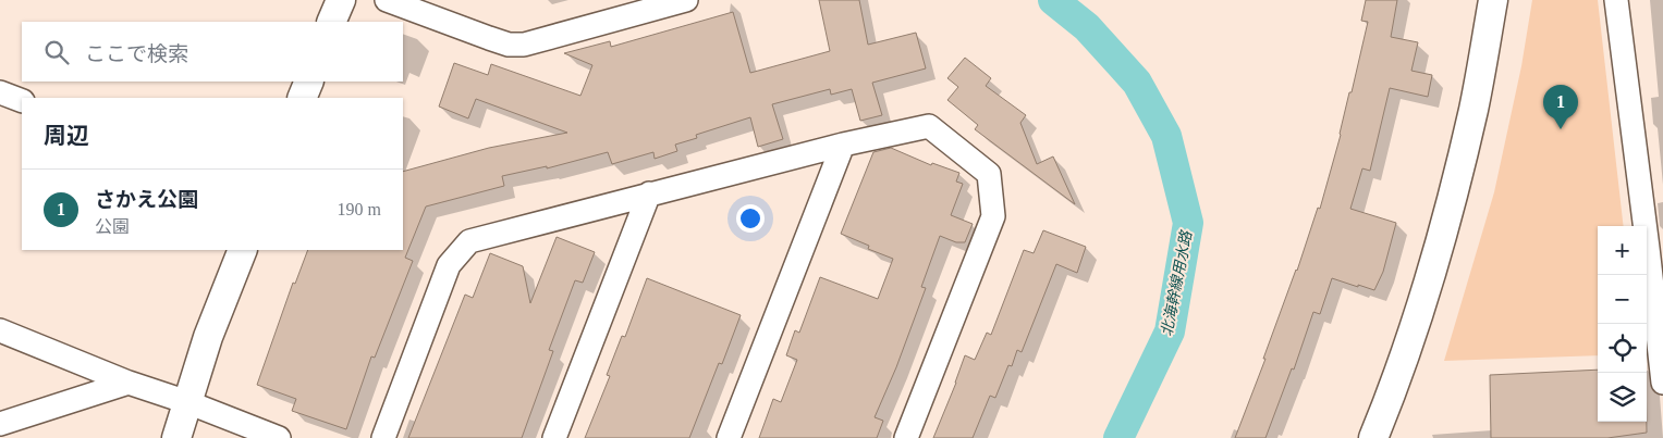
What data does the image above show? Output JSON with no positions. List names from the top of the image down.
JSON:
{
  "water": ["北海幹線用水路"],
  "page": {
    "search": "ここで検索",
    "pins": "1",
    "heading": "周辺",
    "list": [
      {
        "mark": "1",
        "name": "さかえ公園",
        "note": "公園",
        "value": "190 m"
      }
    ],
    "map_buttons": ["+", "−"]
  }
}
